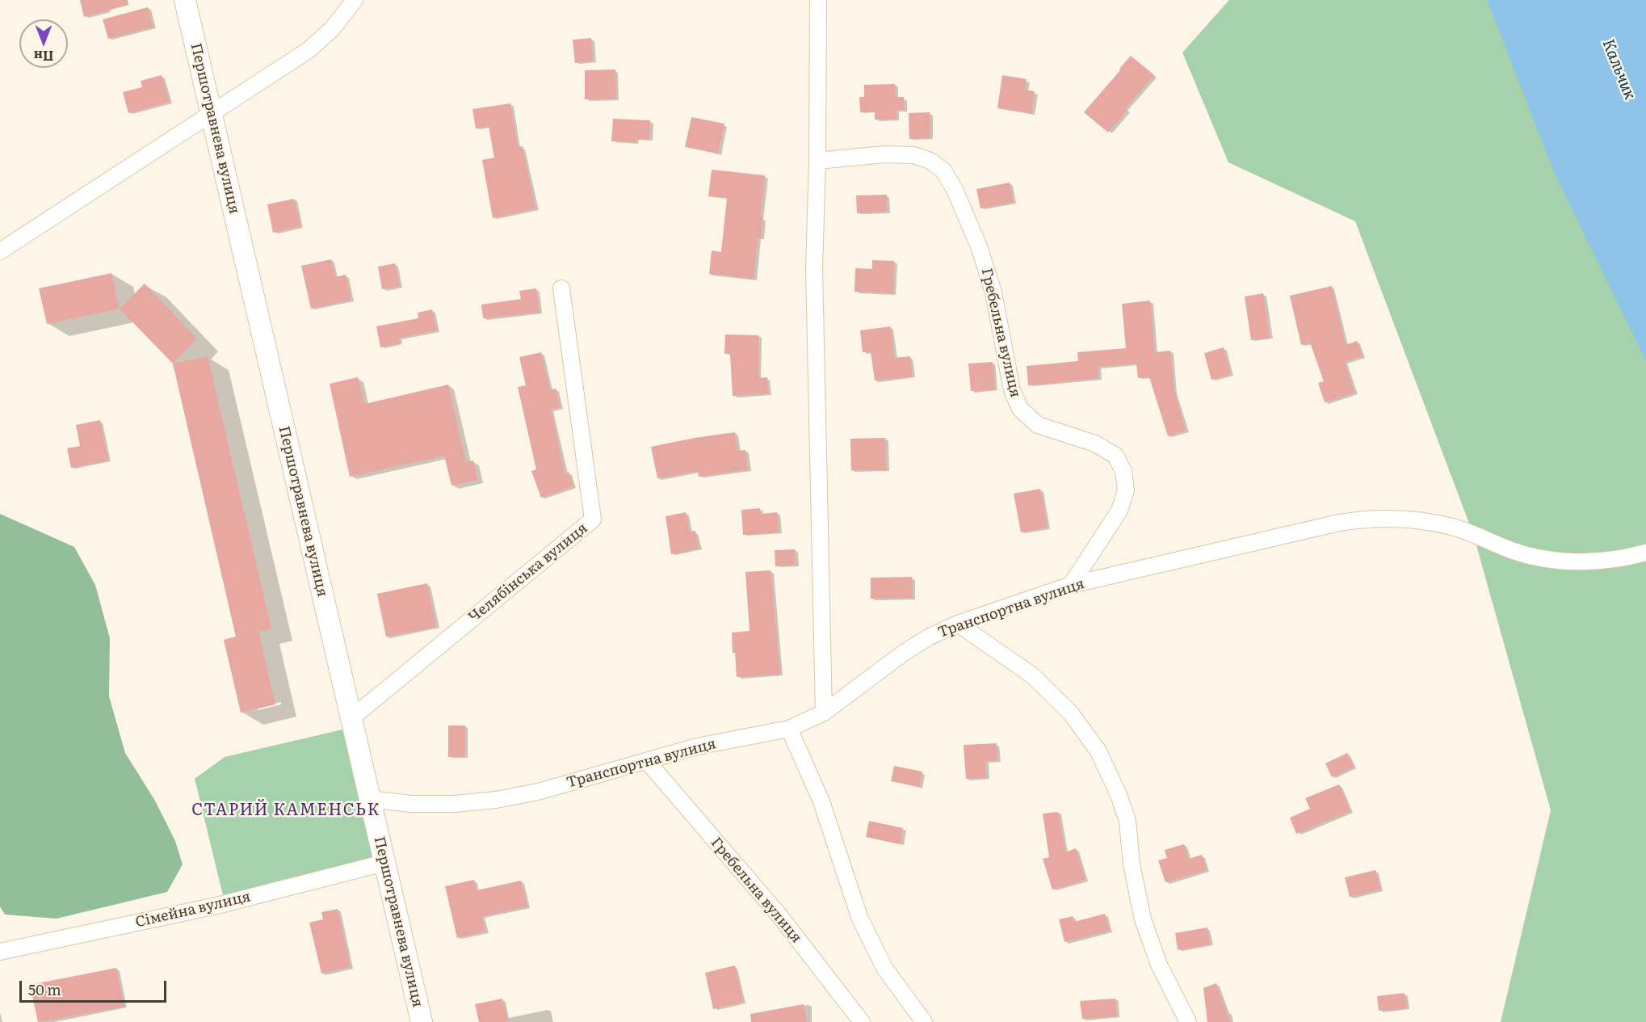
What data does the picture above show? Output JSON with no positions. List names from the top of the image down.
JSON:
{
  "streets": {
    "street": [
      "Першотравнева вулиця",
      "Гребельна вулиця",
      "Челябінська вулиця",
      "Транспортна вулиця",
      "Сімейна вулиця"
    ]
  },
  "crossings": [
    ["Першотравнева вулиця", "Челябінська вулиця"],
    ["Першотравнева вулиця", "Транспортна вулиця"],
    ["Першотравнева вулиця", "Сімейна вулиця"],
    ["Гребельна вулиця", "Транспортна вулиця"]
  ],
  "districts": ["СТАРИЙ КАМЕНСЬК"],
  "water": ["Кальчик"],
  "scale_bar": "50 m",
  "north": "bottom"
}
